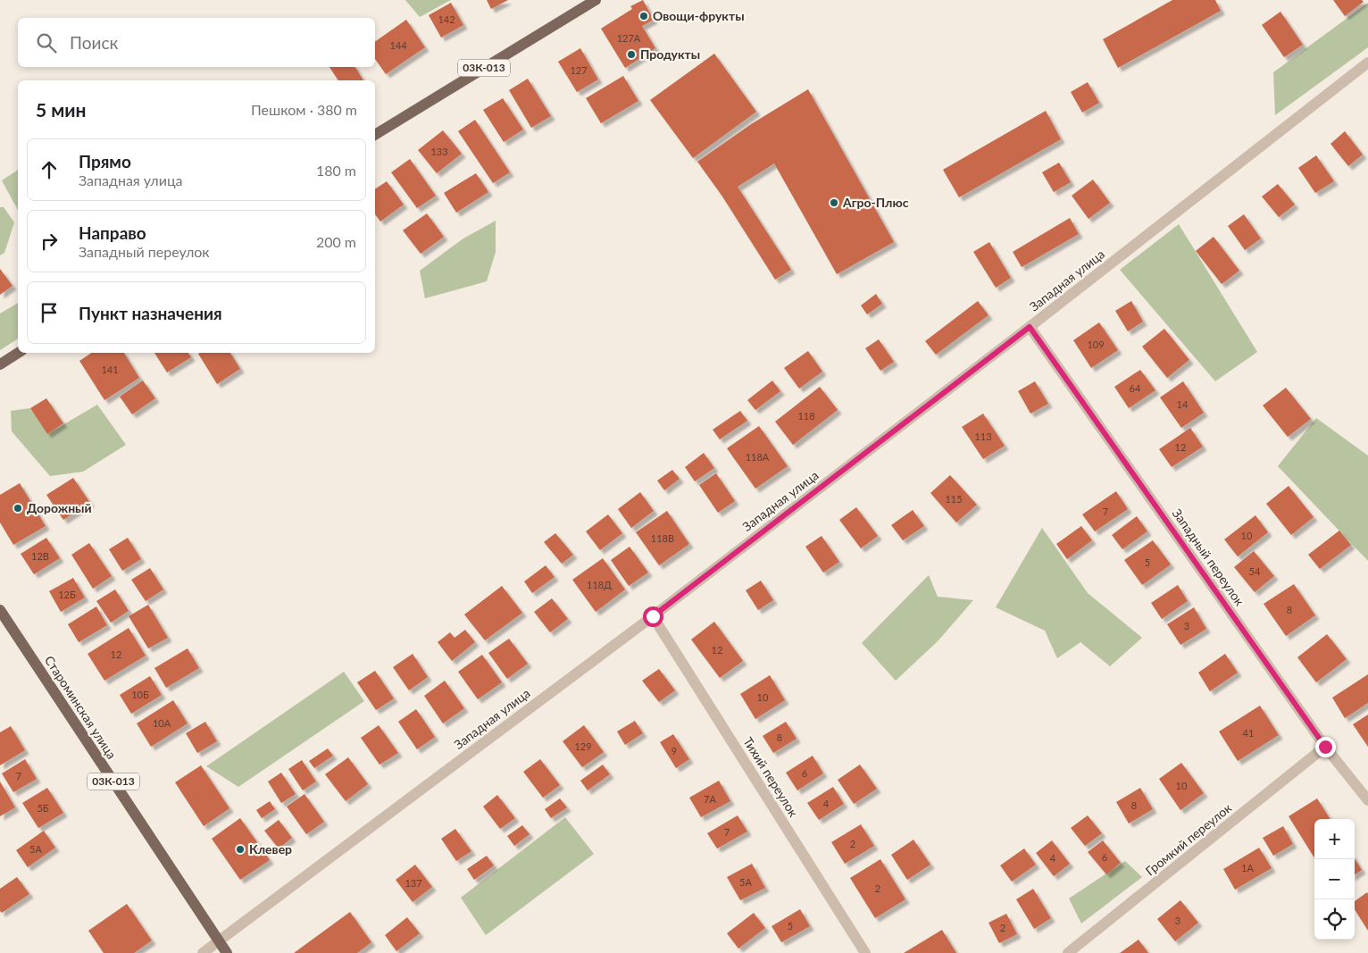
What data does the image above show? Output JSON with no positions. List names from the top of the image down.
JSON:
{
  "streets": {
    "main road": ["03К-013", "Староминская улица"],
    "street": [
      "Западная улица",
      "Западный переулок",
      "Тихий переулок",
      "Громкий переулок"
    ]
  },
  "crossings": [
    ["Западная улица", "Западный переулок"],
    ["Западная улица", "Староминская улица"],
    ["Западная улица", "Тихий переулок"],
    ["Западный переулок", "Громкий переулок"]
  ],
  "places": [
    "Овощи-фрукты",
    "Продукты",
    "Агро-Плюс",
    "Дорожный",
    "Клевер"
  ],
  "house_numbers": [
    "142",
    "127А",
    "144",
    "127",
    "133",
    "109",
    "141",
    "64",
    "14",
    "118",
    "113",
    "12",
    "118А",
    "115",
    "7",
    "10",
    "118В",
    "12В",
    "5",
    "54",
    "118Д",
    "12Б",
    "8",
    "3",
    "12",
    "12",
    "10Б",
    "10",
    "10А",
    "41",
    "8",
    "129",
    "9",
    "6",
    "7",
    "10",
    "7А",
    "4",
    "8",
    "5Б",
    "7",
    "2",
    "5А",
    "6",
    "4",
    "1А",
    "5А",
    "137",
    "2",
    "3",
    "5",
    "2"
  ],
  "page": {
    "search": "Поиск",
    "heading": ["5 мин", "Пешком · 380 m"],
    "list": [
      ["Прямо", "Западная улица", "180 m"],
      ["Направо", "Западный переулок", "200 m"],
      "Пункт назначения"
    ],
    "map_buttons": ["+", "−"]
  }
}
